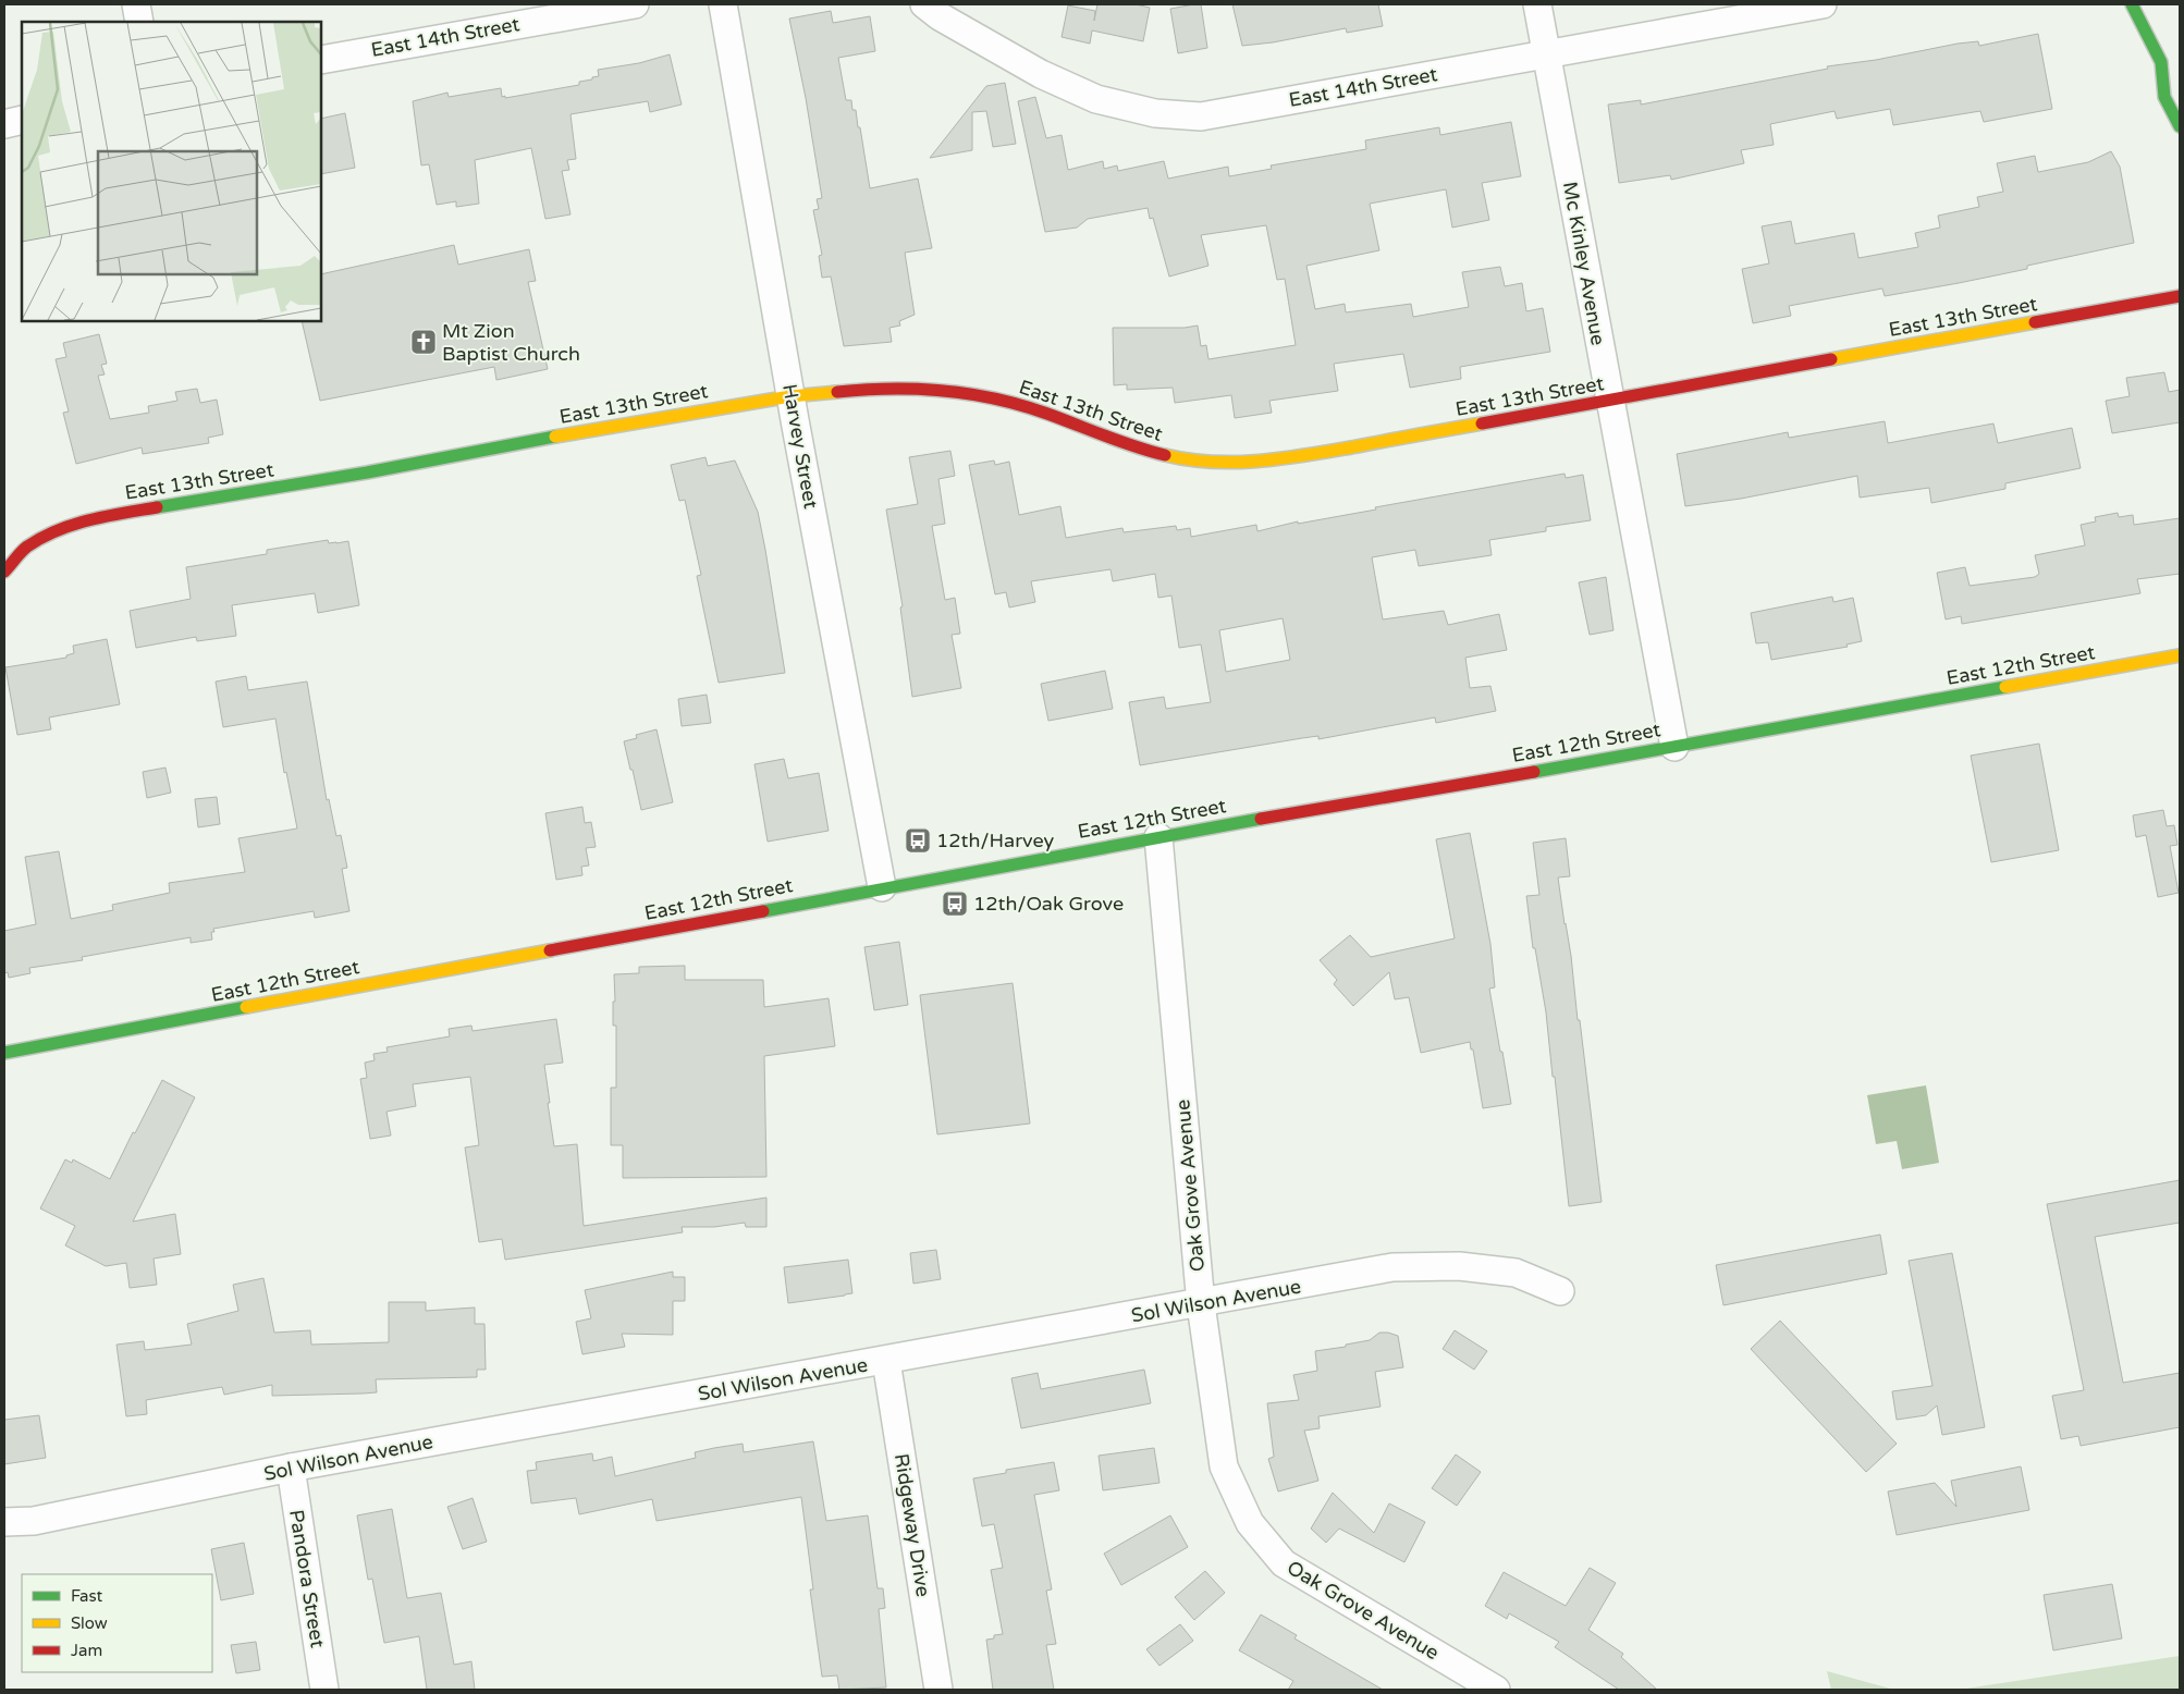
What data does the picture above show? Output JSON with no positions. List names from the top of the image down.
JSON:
{
  "streets": {
    "street": [
      "East 14th Street",
      "Mc Kinley Avenue",
      "East 13th Street",
      "Harvey Street",
      "East 12th Street",
      "Oak Grove Avenue",
      "Sol Wilson Avenue",
      "Ridgeway Drive",
      "Pandora Street"
    ]
  },
  "crossings": [
    ["East 14th Street", "Mc Kinley Avenue"],
    ["Mc Kinley Avenue", "East 13th Street"],
    ["Mc Kinley Avenue", "East 12th Street"],
    ["East 13th Street", "Harvey Street"],
    ["Harvey Street", "East 12th Street"],
    ["East 12th Street", "Oak Grove Avenue"],
    ["Oak Grove Avenue", "Sol Wilson Avenue"],
    ["Sol Wilson Avenue", "Ridgeway Drive"],
    ["Sol Wilson Avenue", "Pandora Street"]
  ],
  "places": {
    "church": ["Mt Zion Baptist Church"],
    "bus stop": ["12th/Harvey", "12th/Oak Grove"]
  },
  "legend": ["Fast", "Slow", "Jam"]
}
